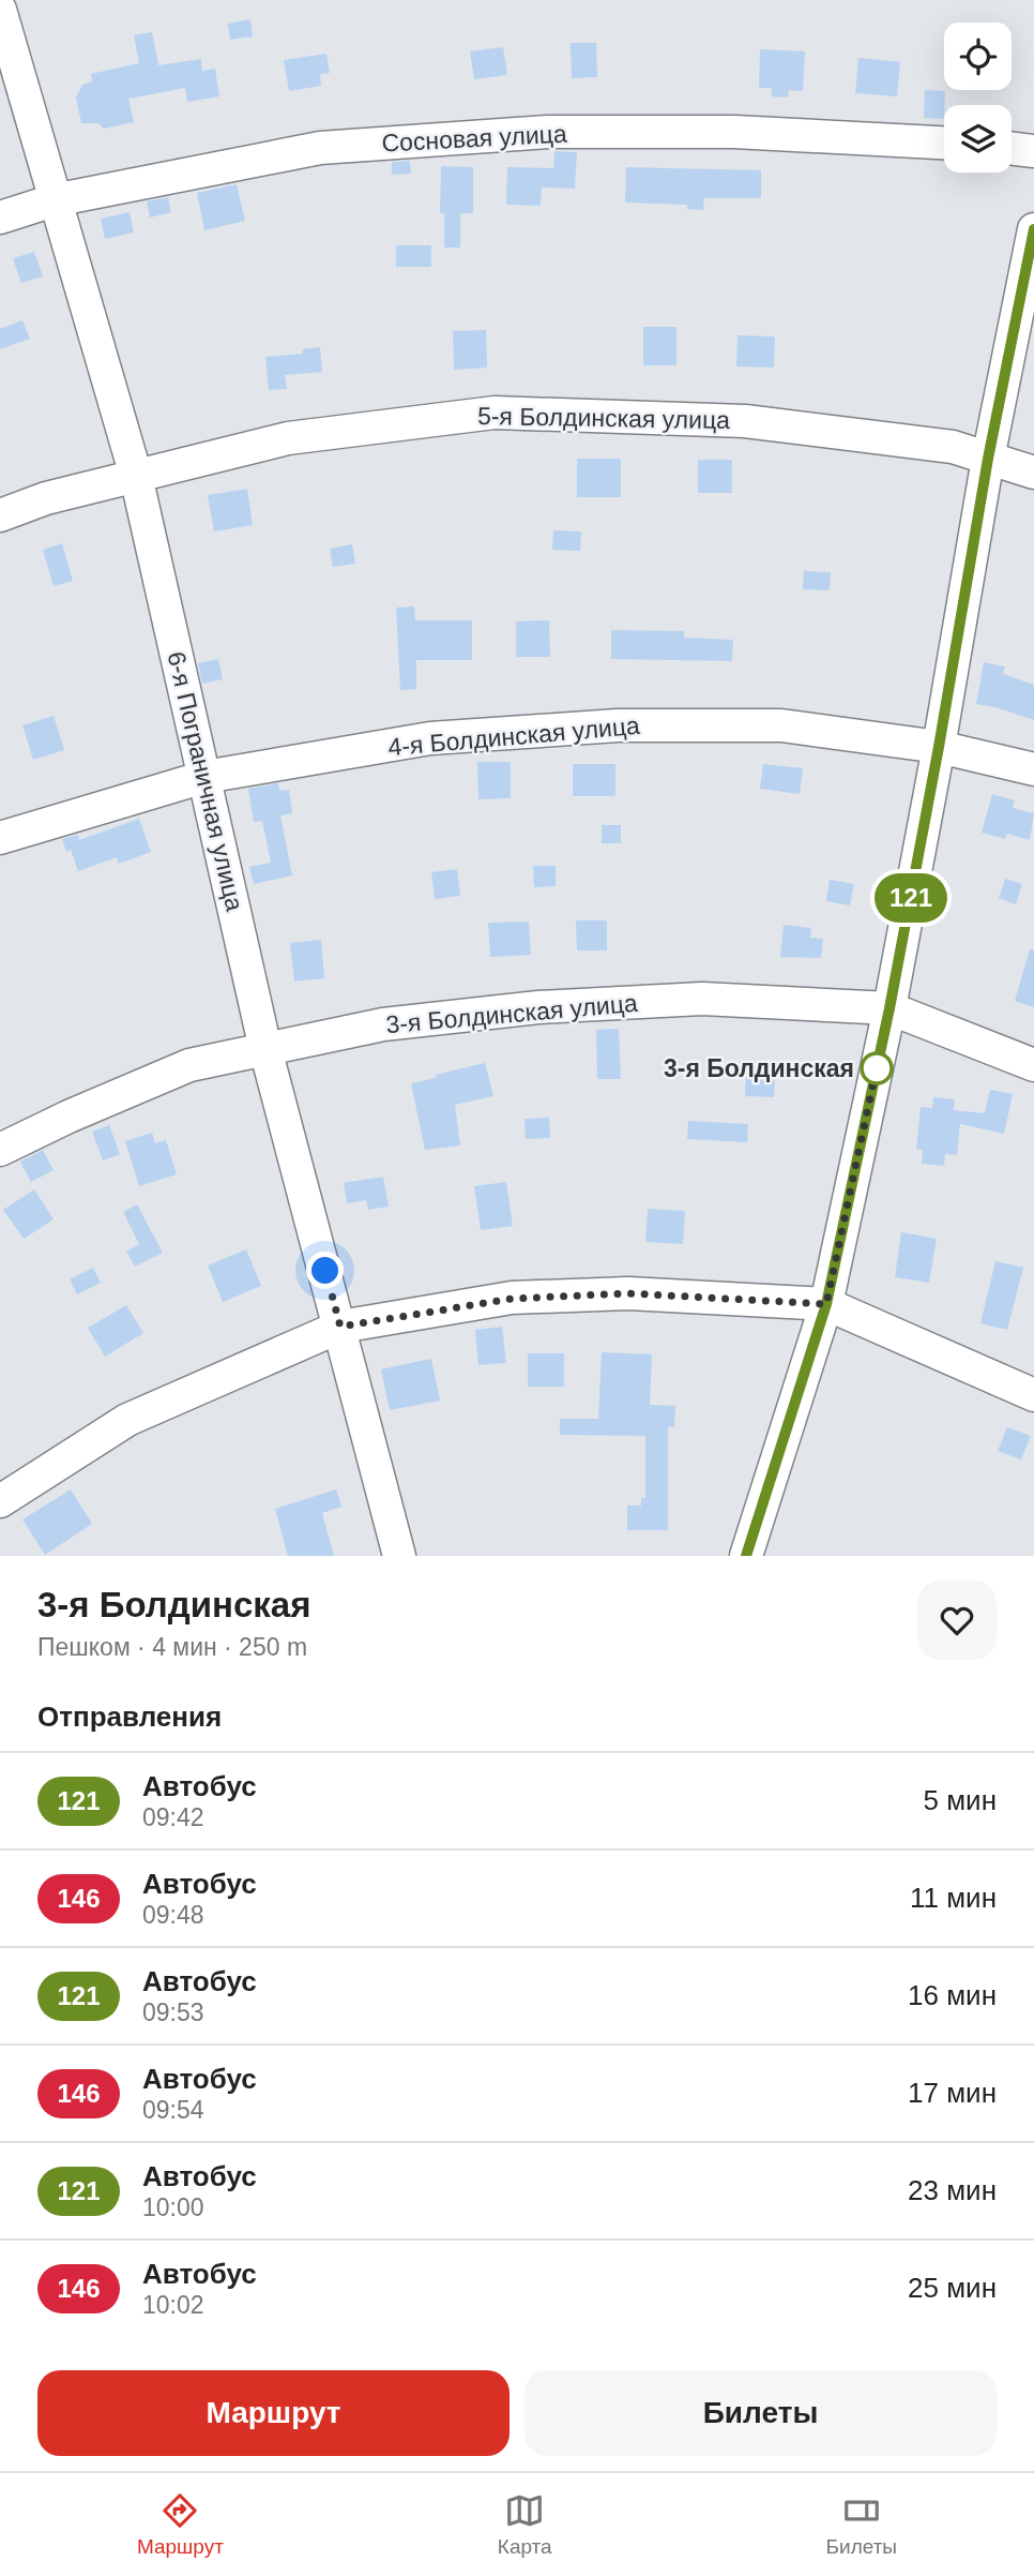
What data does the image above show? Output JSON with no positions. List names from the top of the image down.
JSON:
{
  "streets": {
    "street": [
      "Сосновая улица",
      "5-я Болдинская улица",
      "4-я Болдинская улица",
      "6-я Пограничная улица",
      "3-я Болдинская улица"
    ]
  },
  "crossings": [
    ["Сосновая улица", "6-я Пограничная улица"],
    ["5-я Болдинская улица", "6-я Пограничная улица"],
    ["4-я Болдинская улица", "6-я Пограничная улица"],
    ["6-я Пограничная улица", "3-я Болдинская улица"]
  ],
  "places": ["3-я Болдинская"],
  "lines": ["bus line 121"],
  "page": {
    "on_map": "121",
    "heading": [
      ["3-я Болдинская", "Пешком · 4 мин · 250 m"],
      "Отправления"
    ],
    "list": [
      {
        "mark": "121",
        "name": "Автобус",
        "note": "09:42",
        "value": "5 мин"
      },
      {
        "mark": "146",
        "name": "Автобус",
        "note": "09:48",
        "value": "11 мин"
      },
      {
        "mark": "121",
        "name": "Автобус",
        "note": "09:53",
        "value": "16 мин"
      },
      {
        "mark": "146",
        "name": "Автобус",
        "note": "09:54",
        "value": "17 мин"
      },
      {
        "mark": "121",
        "name": "Автобус",
        "note": "10:00",
        "value": "23 мин"
      },
      {
        "mark": "146",
        "name": "Автобус",
        "note": "10:02",
        "value": "25 мин"
      }
    ],
    "buttons": ["Маршрут", "Билеты"],
    "tabs": ["Маршрут", "Карта", "Билеты"]
  }
}
